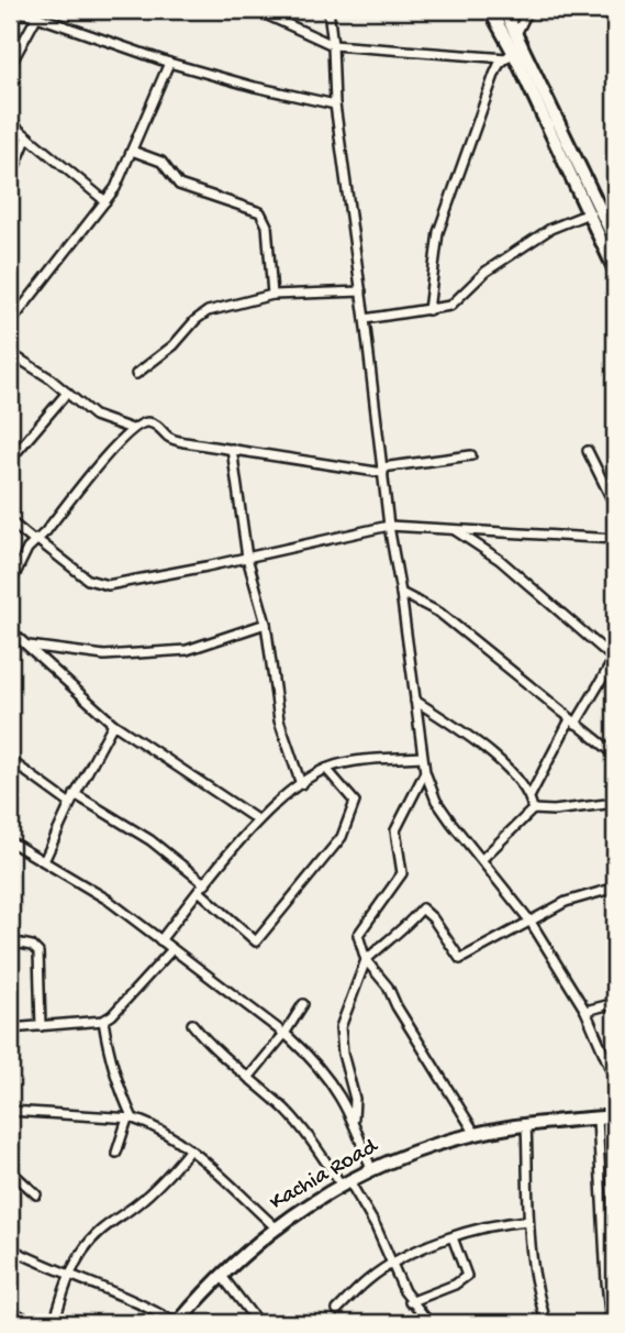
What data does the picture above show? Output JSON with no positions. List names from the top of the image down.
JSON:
{
  "streets": {
    "highway": ["Kachia Road"]
  }
}
